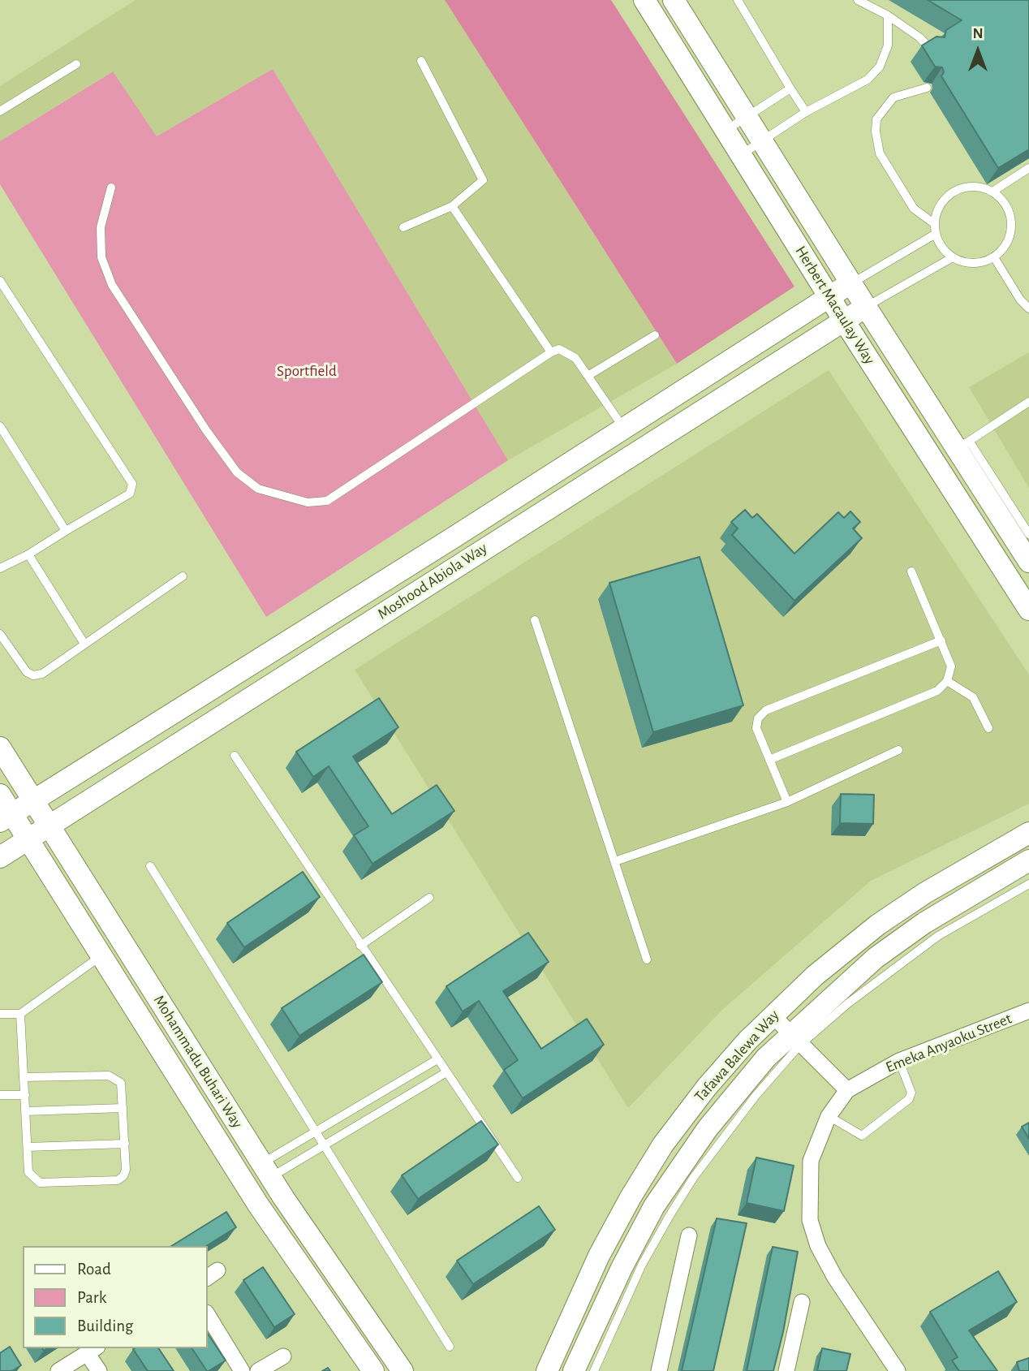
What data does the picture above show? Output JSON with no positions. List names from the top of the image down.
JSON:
{
  "streets": {
    "main road": [
      "Herbert Macaulay Way",
      "Moshood Abiola Way",
      "Tafawa Balewa Way",
      "Mohammadu Buhari Way"
    ],
    "street": ["Emeka Anyaoku Street"]
  },
  "crossings": [
    ["Herbert Macaulay Way", "Moshood Abiola Way"],
    ["Moshood Abiola Way", "Mohammadu Buhari Way"]
  ],
  "parks": ["Sportfield"],
  "legend": ["Road", "Park", "Building"],
  "north": "top"
}
